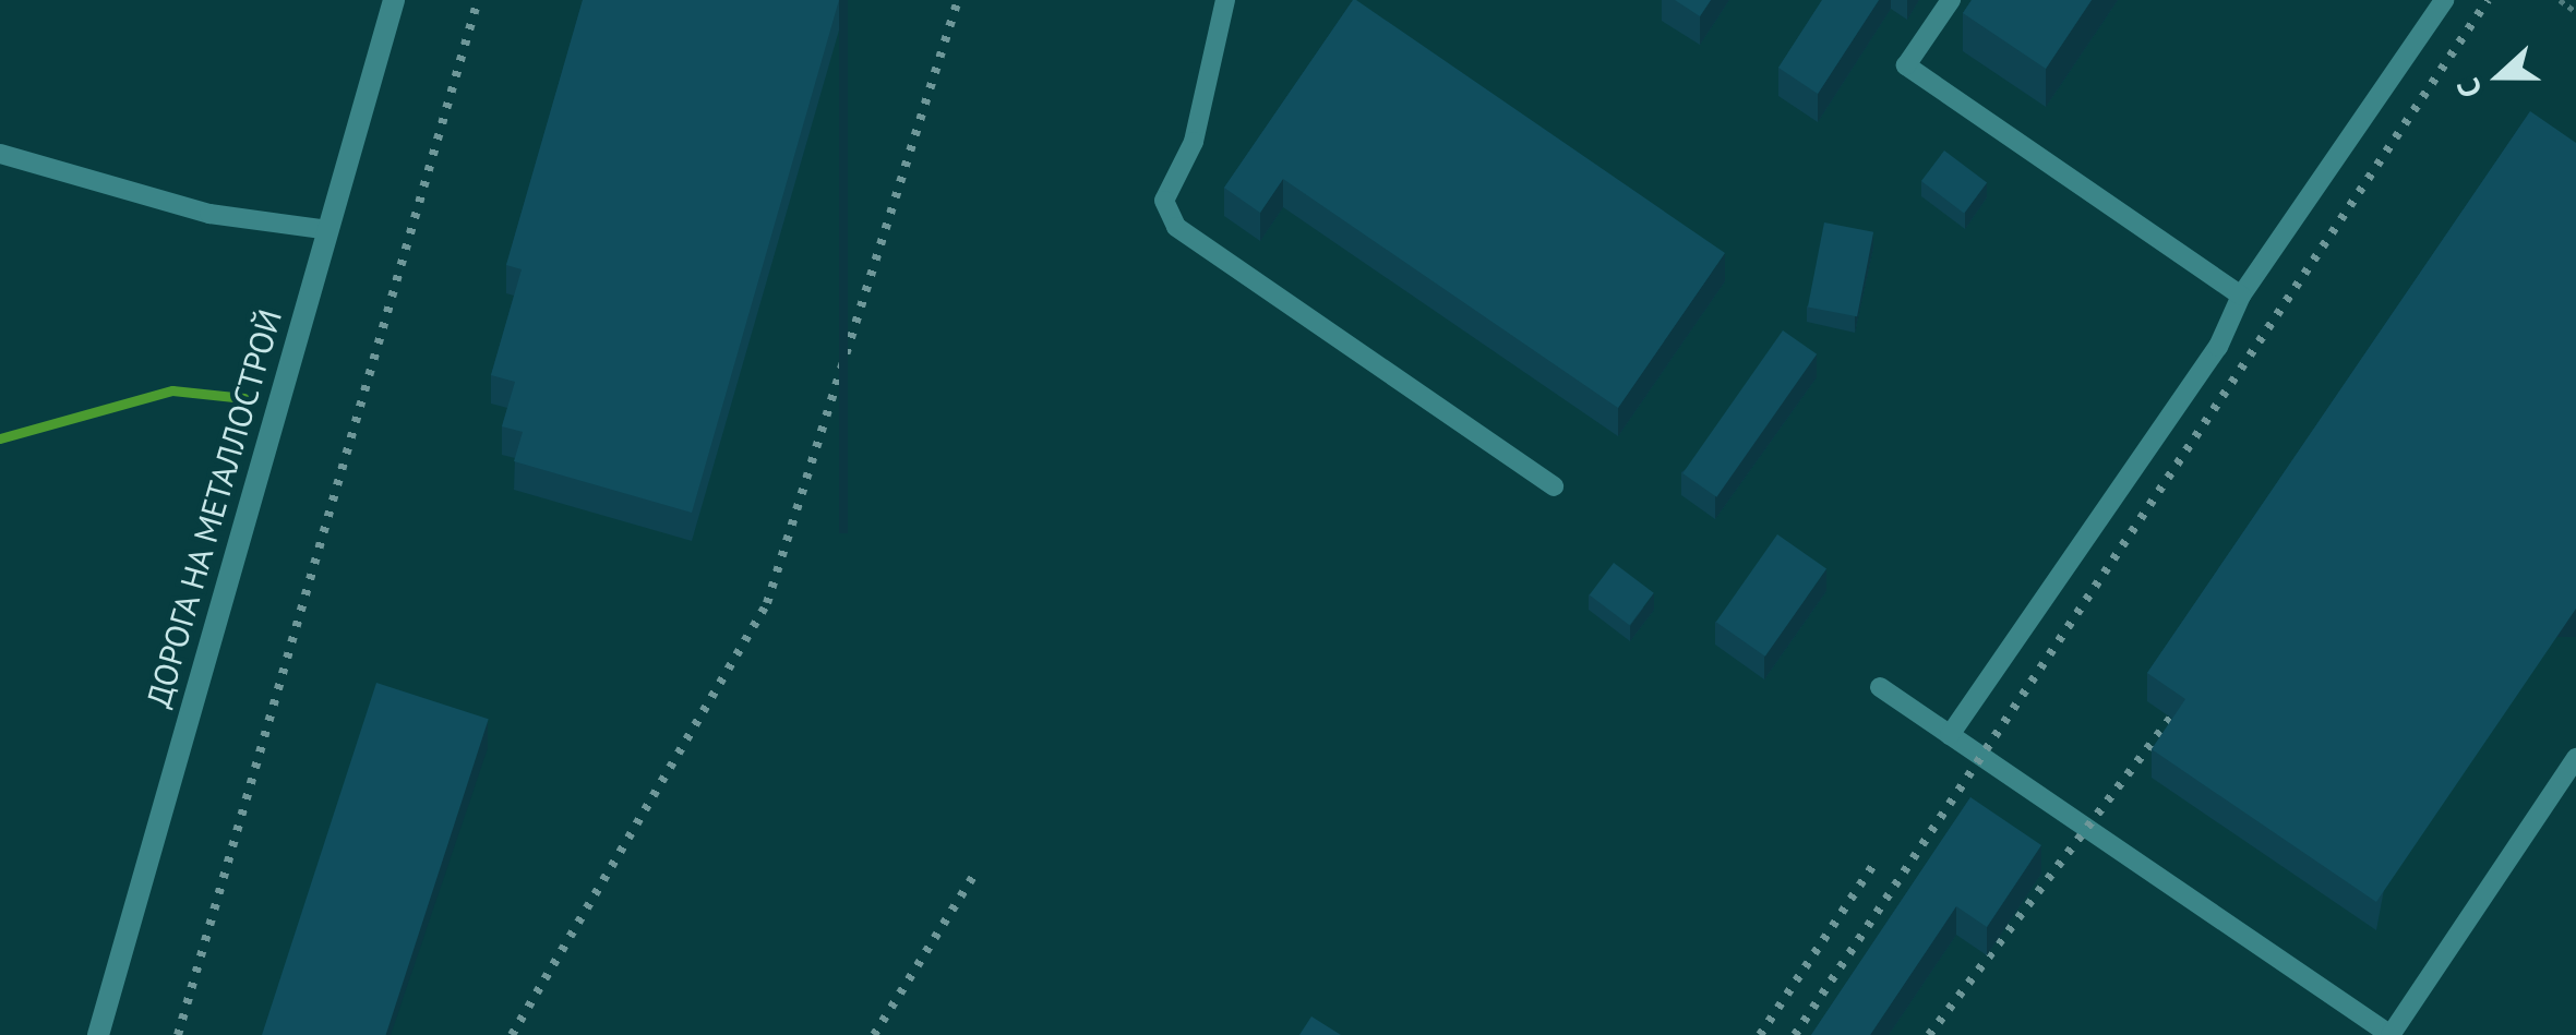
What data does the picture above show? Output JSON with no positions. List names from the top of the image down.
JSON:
{
  "streets": {
    "street": ["ДОРОГА НА МЕТАЛЛОСТРОЙ"]
  },
  "north": "left"
}
